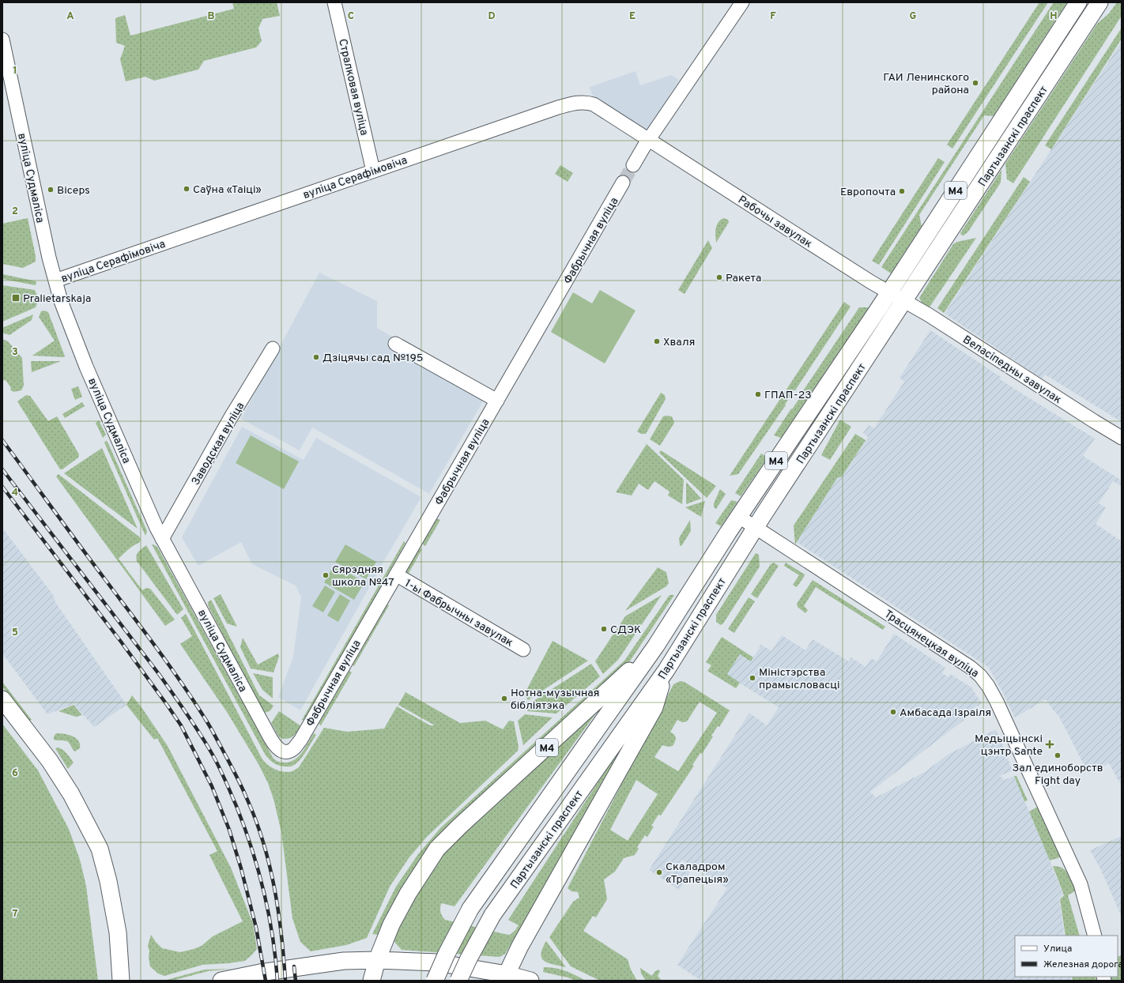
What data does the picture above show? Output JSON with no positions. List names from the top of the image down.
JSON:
{
  "streets": {
    "main road": ["Партызанскі праспект", "М4"],
    "street": [
      "Стралковая вуліца",
      "вуліца Серафімовіча",
      "вуліца Судмаліса",
      "Рабочы завулак",
      "Фабрычная вуліца",
      "Веласіпедны завулак",
      "Заводская вуліца",
      "1-ы Фабрычны завулак",
      "Трасцянецкая вуліца"
    ]
  },
  "crossings": [
    ["Стралковая вуліца", "вуліца Серафімовіча"],
    ["Партызанскі праспект", "М4"],
    ["Партызанскі праспект", "Рабочы завулак"],
    ["Партызанскі праспект", "Веласіпедны завулак"],
    ["Партызанскі праспект", "Трасцянецкая вуліца"],
    ["вуліца Серафімовіча", "вуліца Судмаліса"],
    ["вуліца Серафімовіча", "Рабочы завулак"],
    ["вуліца Судмаліса", "Фабрычная вуліца"],
    ["вуліца Судмаліса", "Заводская вуліца"],
    ["Рабочы завулак", "Веласіпедны завулак"],
    ["Фабрычная вуліца", "1-ы Фабрычны завулак"]
  ],
  "places": {
    "other": [
      "ГАИ Ленинского района",
      "Саўна «Таіці»",
      "Biceps",
      "Европочта",
      "Ракета",
      "Хваля",
      "Дзіцячы сад №195",
      "ГПАП-23",
      "Сярэдняя школа №47",
      "СДЭК",
      "Міністэрства прамысловасці",
      "Нотна-музычная бібліятэка",
      "Амбасада Ізраіля",
      "Зал единоборств Fight day",
      "Скаладром «Трапецыя»"
    ],
    "transit": ["Pralietarskaja"],
    "health": ["Медыцынскі цэнтр Sante"]
  },
  "legend": ["Улица", "Железная дорога"],
  "grid": {
    "columns": [
      "A",
      "B",
      "C",
      "D",
      "E",
      "F",
      "G",
      "H"
    ],
    "rows": [
      "1",
      "2",
      "3",
      "4",
      "5",
      "6",
      "7"
    ]
  }
}
